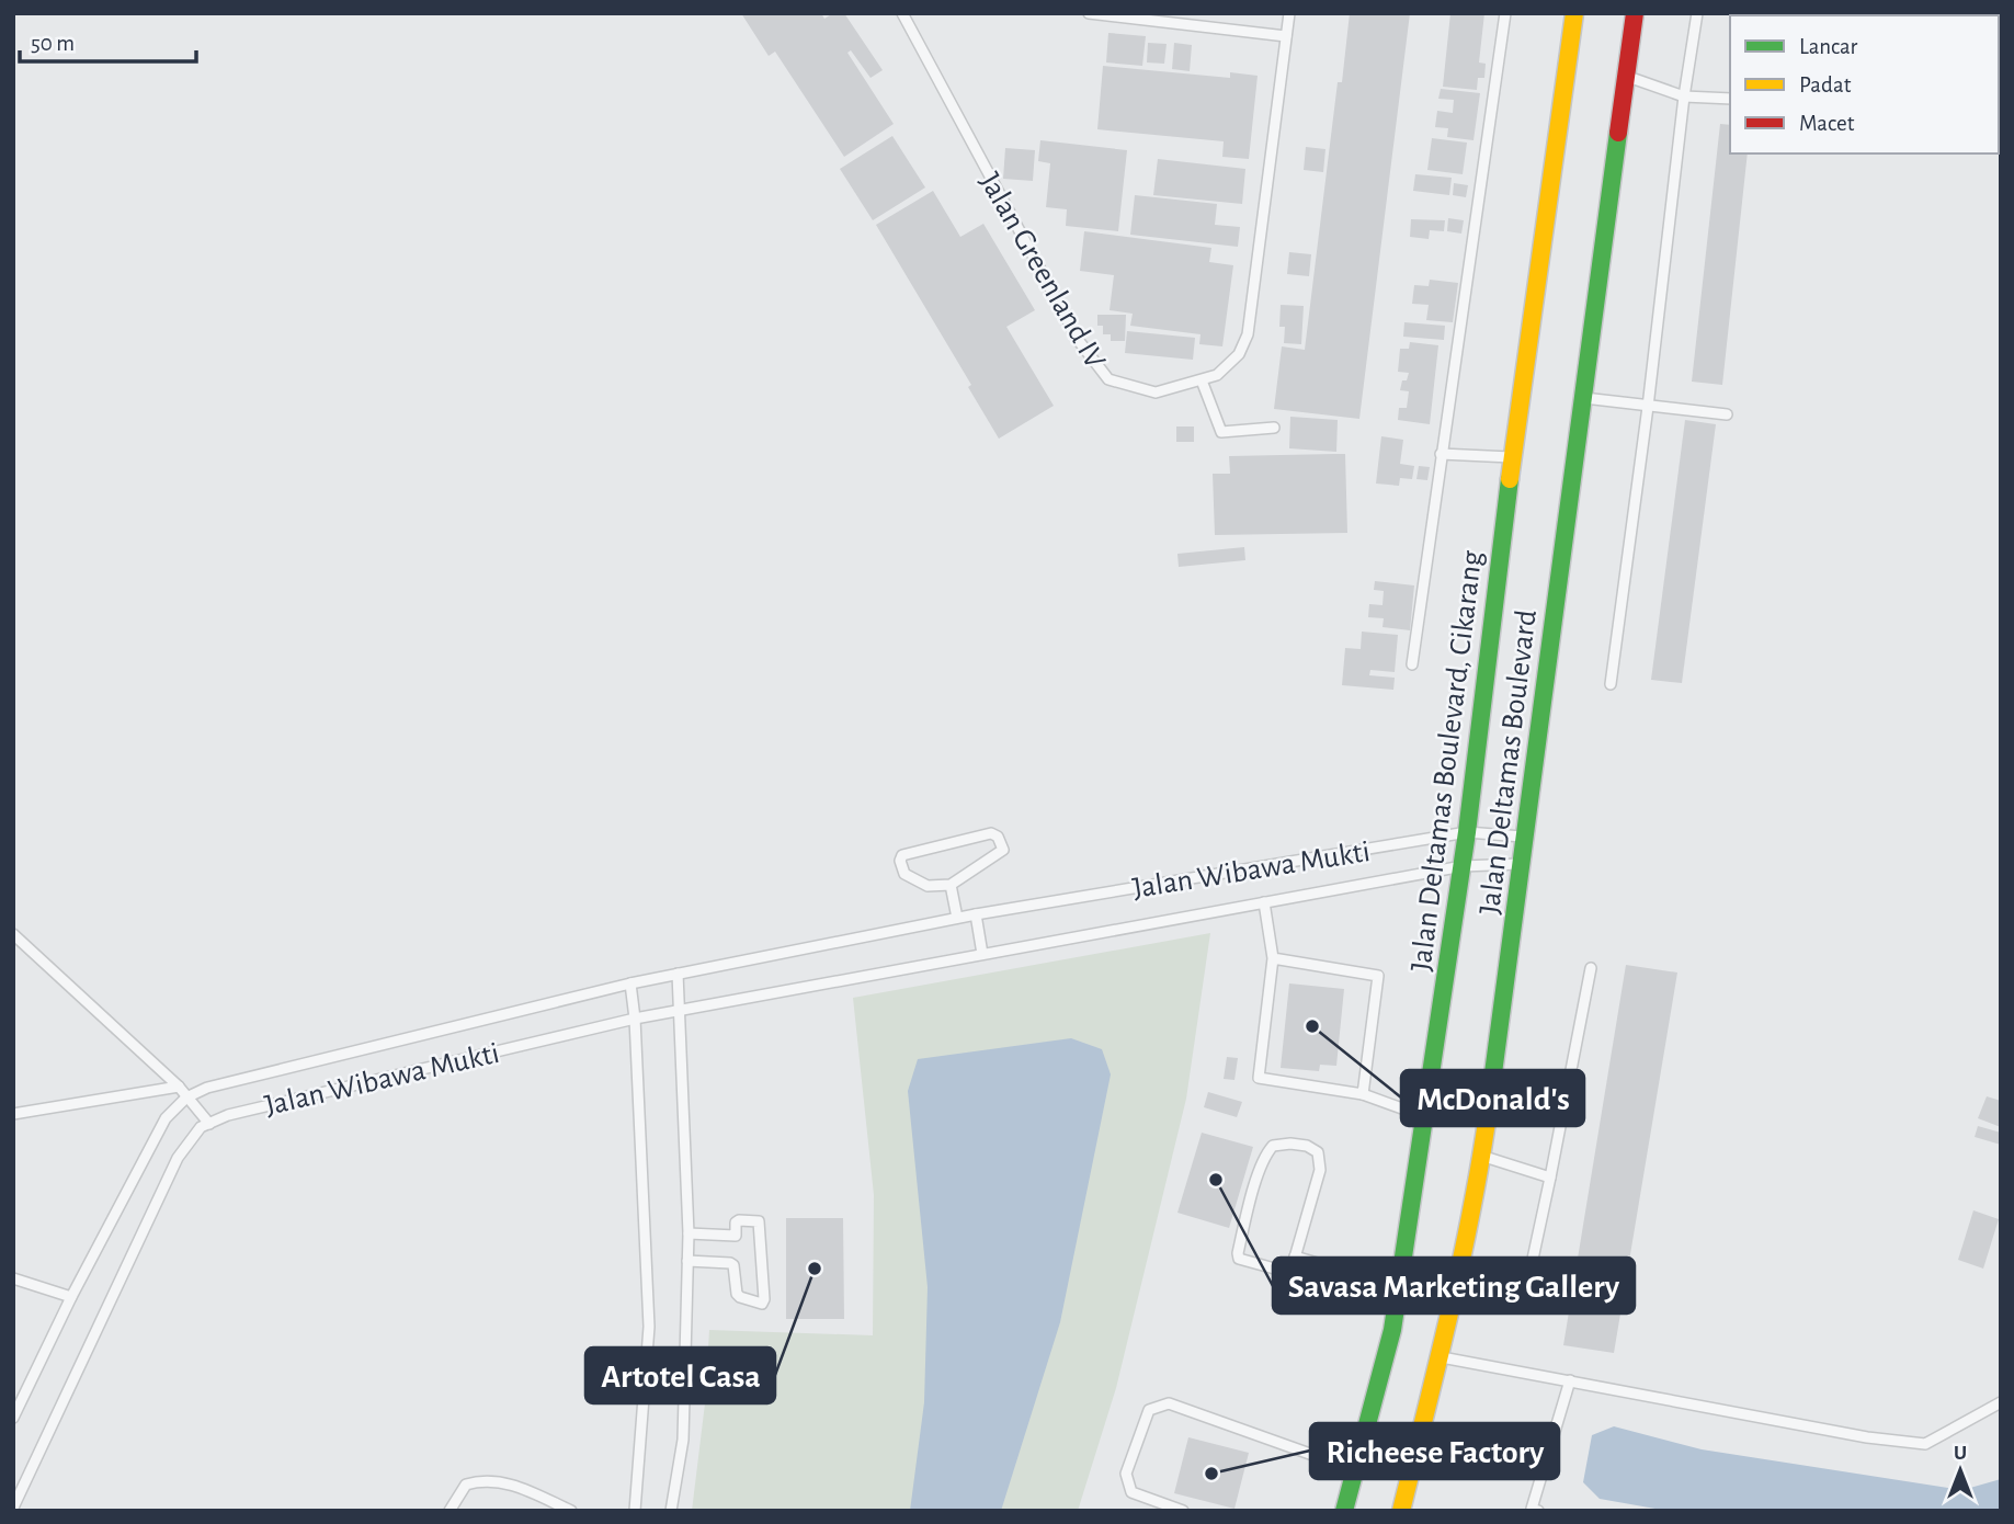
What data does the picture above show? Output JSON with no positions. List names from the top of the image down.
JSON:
{
  "streets": {
    "street": ["Jalan Deltamas Boulevard, Cikarang", "Jalan Deltamas Boulevard"],
    "lane": ["Jalan Greenland IV", "Jalan Wibawa Mukti"]
  },
  "crossings": [
    ["Jalan Deltamas Boulevard, Cikarang", "Jalan Wibawa Mukti"],
    ["Jalan Deltamas Boulevard", "Jalan Wibawa Mukti"]
  ],
  "places": [
    "McDonald's",
    "Savasa Marketing Gallery",
    "Artotel Casa",
    "Richeese Factory"
  ],
  "legend": ["Lancar", "Padat", "Macet"],
  "scale_bar": "50 m",
  "north": "top"
}
